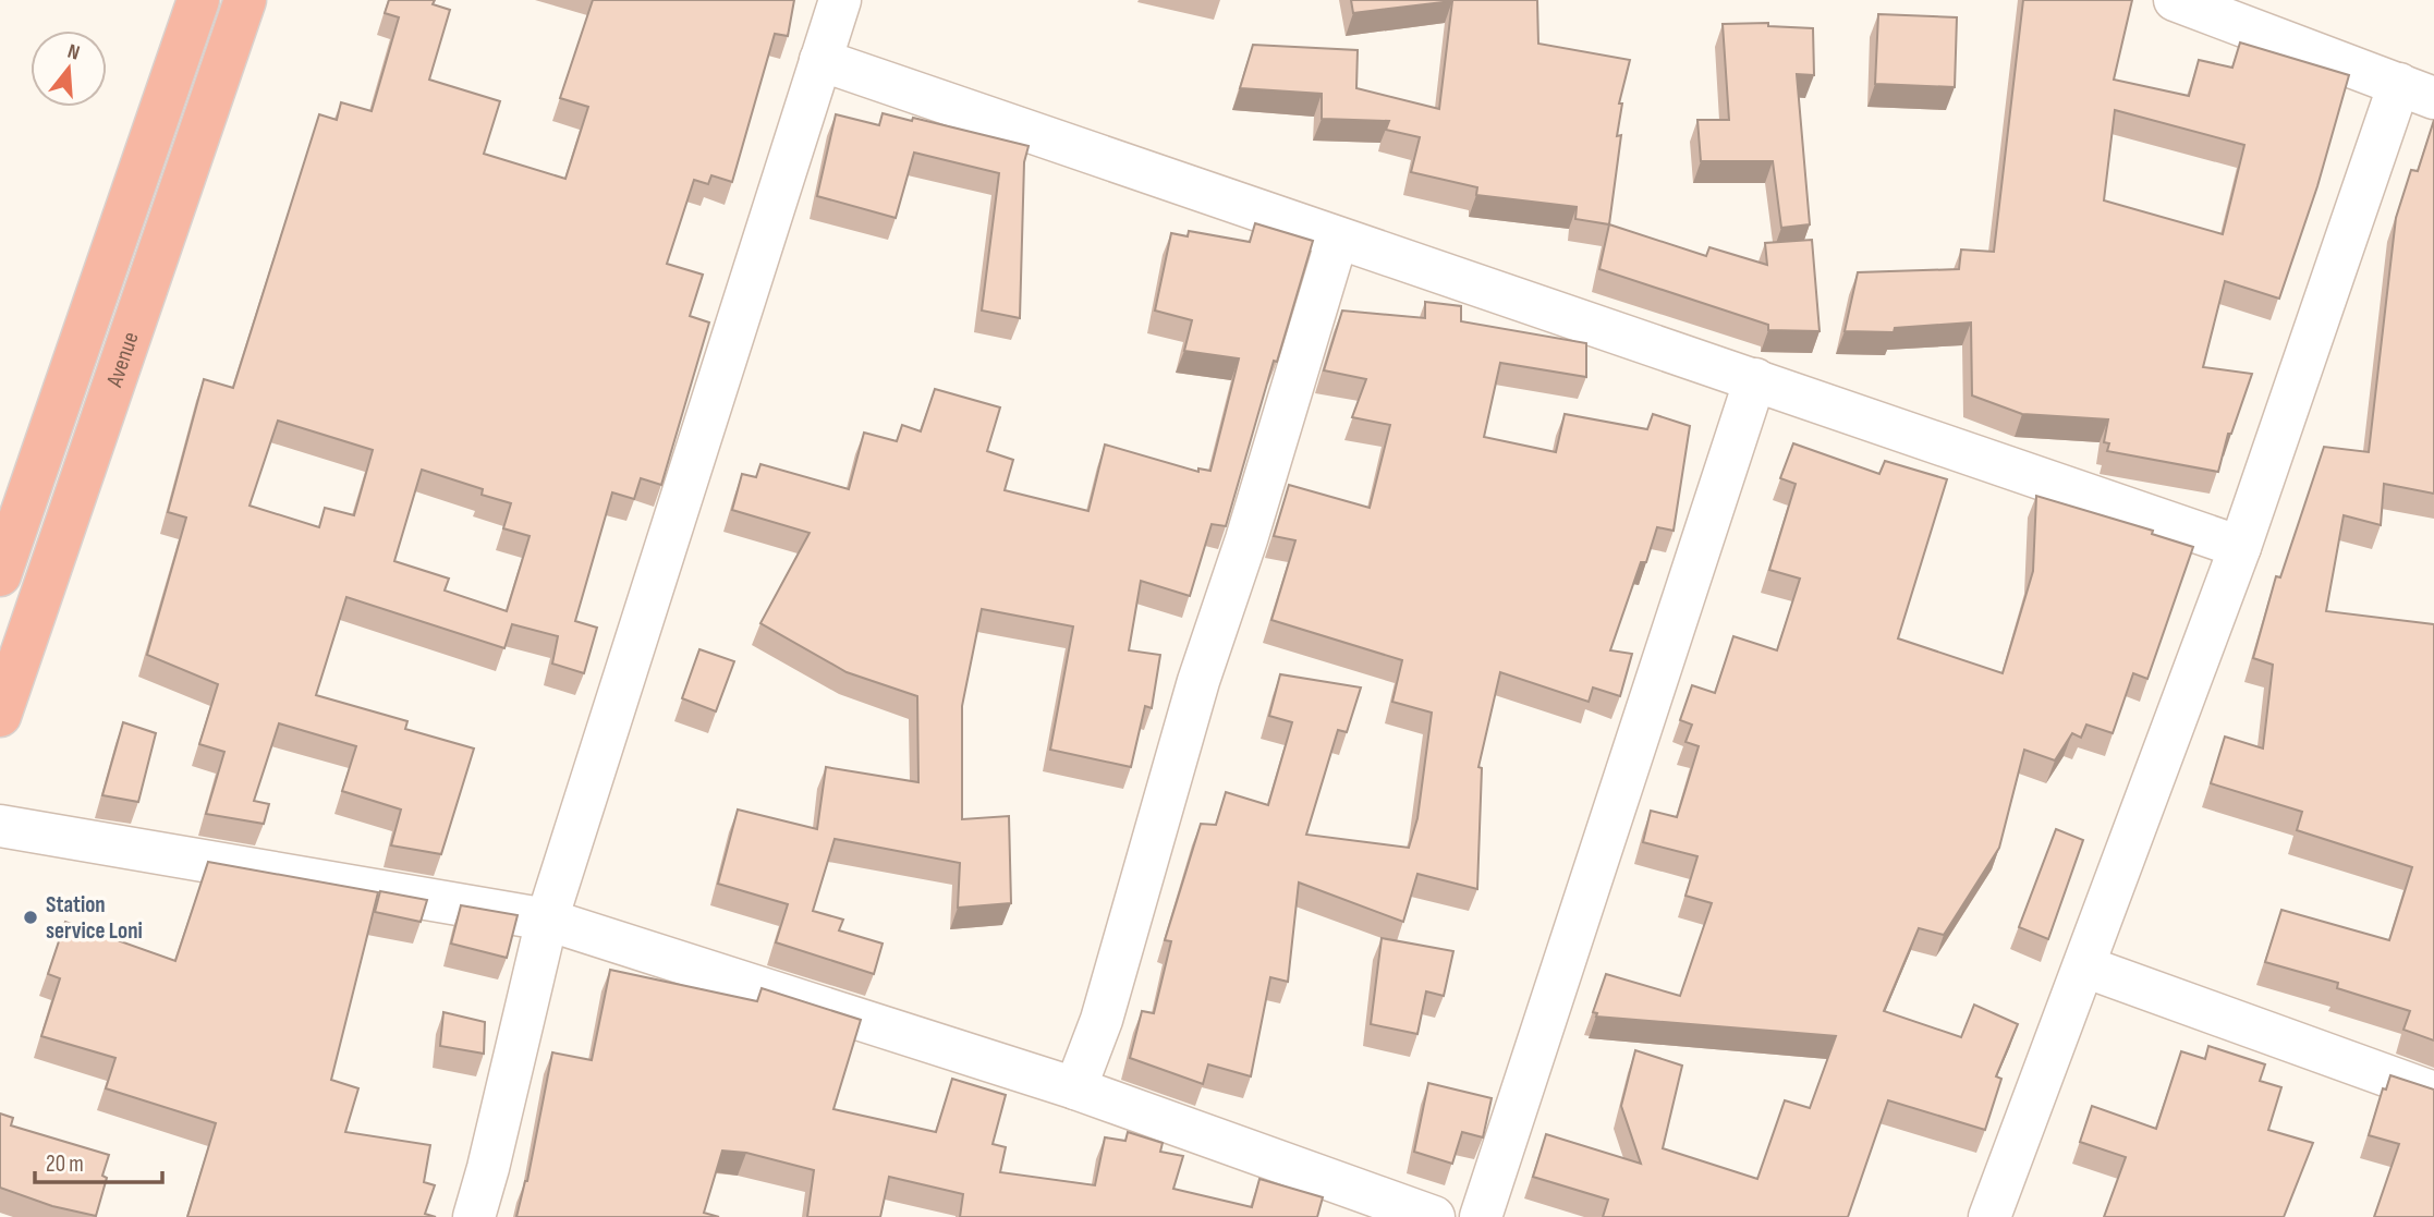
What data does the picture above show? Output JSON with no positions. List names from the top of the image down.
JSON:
{
  "streets": {
    "highway": ["Avenue"]
  },
  "places": ["Station service Loni"],
  "scale_bar": "20 m",
  "north": "top"
}
